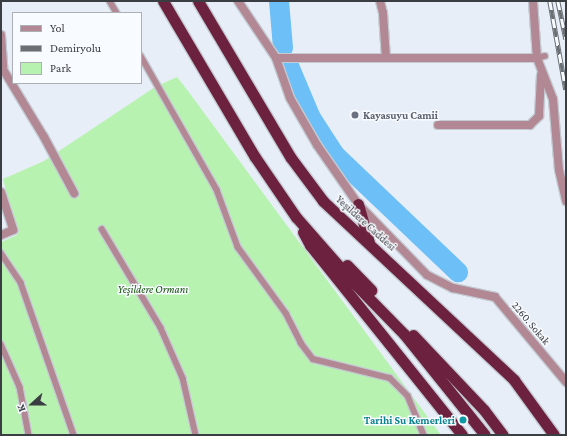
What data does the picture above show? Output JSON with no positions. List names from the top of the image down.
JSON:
{
  "streets": {
    "highway": ["Yeşildere Caddesi"],
    "street": ["2260. Sokak"]
  },
  "parks": ["Yeşildere Ormanı"],
  "places": ["Kayasuyu Camii", "Tarihi Su Kemerleri"],
  "legend": ["Yol", "Demiryolu", "Park"],
  "north": "left"
}
